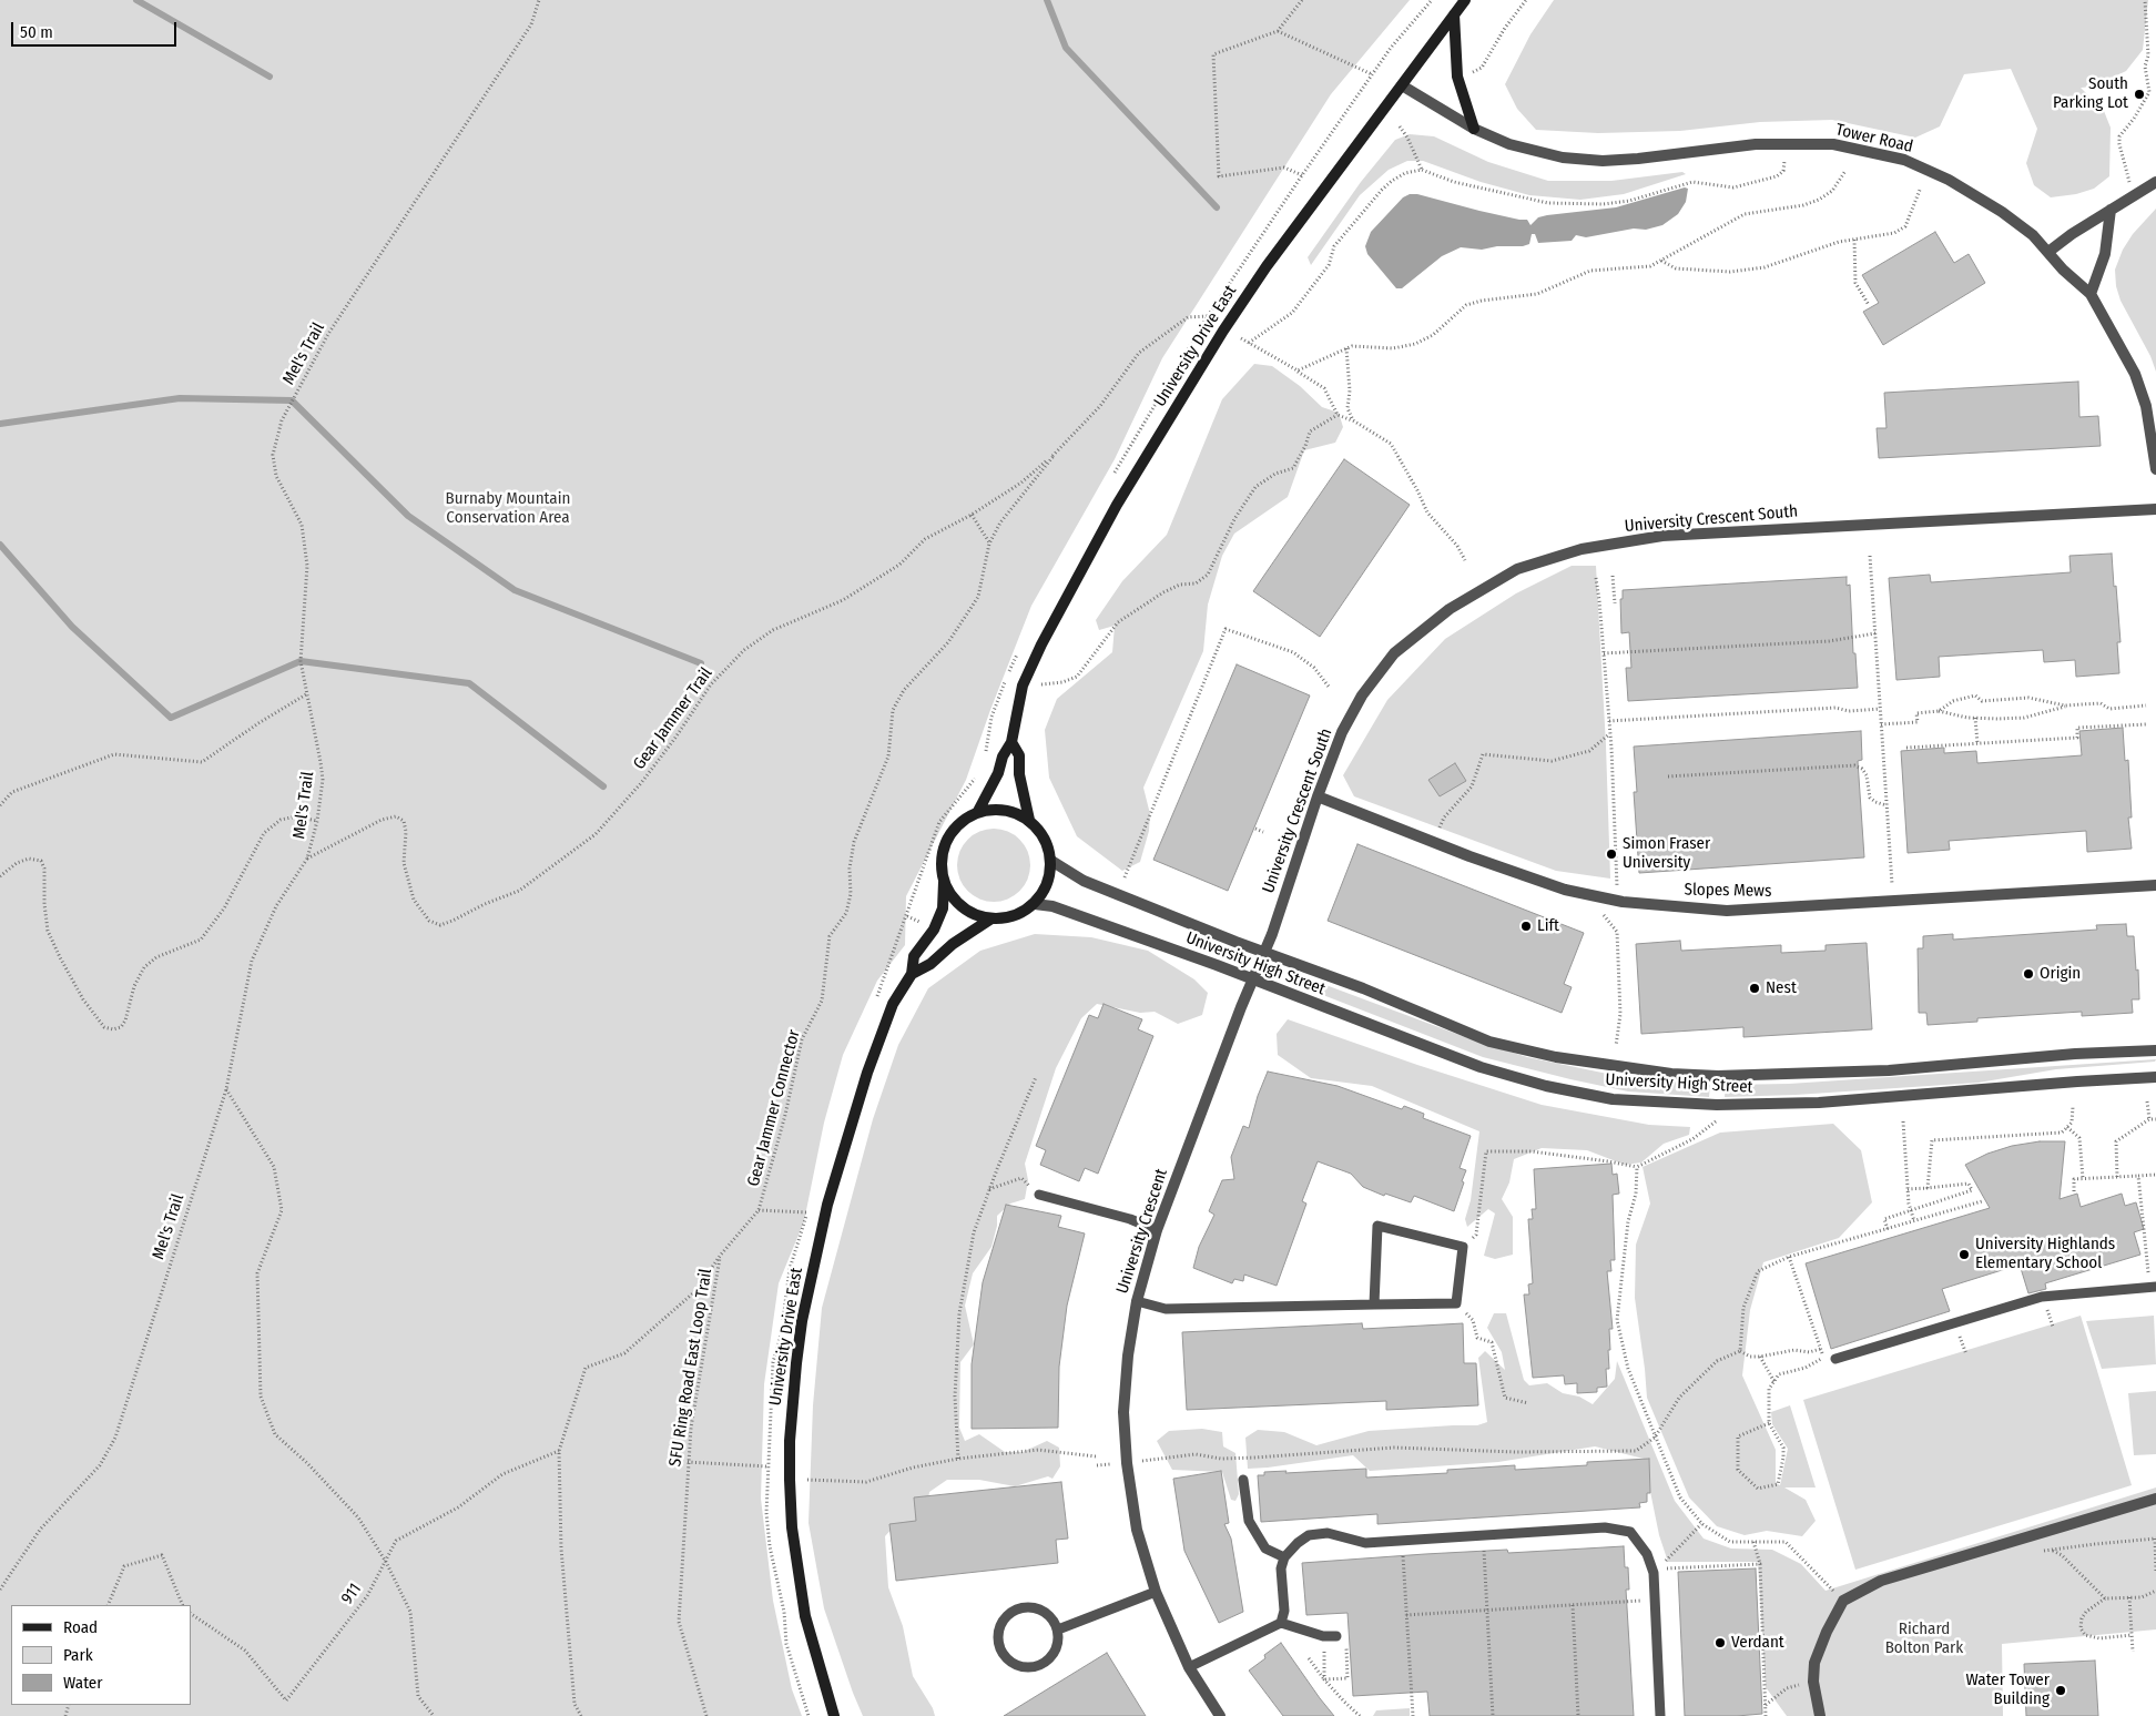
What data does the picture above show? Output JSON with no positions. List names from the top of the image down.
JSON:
{
  "streets": {
    "street": [
      "Tower Road",
      "University Drive East",
      "University Crescent South",
      "Slopes Mews",
      "University High Street",
      "University Crescent"
    ],
    "path": [
      "Mel's Trail",
      "Gear Jammer Trail",
      "Gear Jammer Connector",
      "SFU Ring Road East Loop Trail",
      "911"
    ]
  },
  "crossings": [
    ["Tower Road", "University Drive East"],
    ["University Drive East", "University High Street"],
    ["Mel's Trail", "Gear Jammer Trail"],
    ["University Crescent South", "Slopes Mews"],
    ["University Crescent South", "University High Street"],
    ["University Crescent South", "University Crescent"],
    ["Gear Jammer Trail", "Gear Jammer Connector"],
    ["University High Street", "University Crescent"],
    ["Gear Jammer Connector", "SFU Ring Road East Loop Trail"],
    ["SFU Ring Road East Loop Trail", "911"]
  ],
  "parks": ["Burnaby Mountain Conservation Area", "Richard Bolton Park"],
  "places": [
    "South Parking Lot",
    "Simon Fraser University",
    "Lift",
    "Origin",
    "Nest",
    "University Highlands Elementary School",
    "Verdant",
    "Water Tower Building"
  ],
  "legend": ["Road", "Park", "Water"],
  "scale_bar": "50 m"
}
